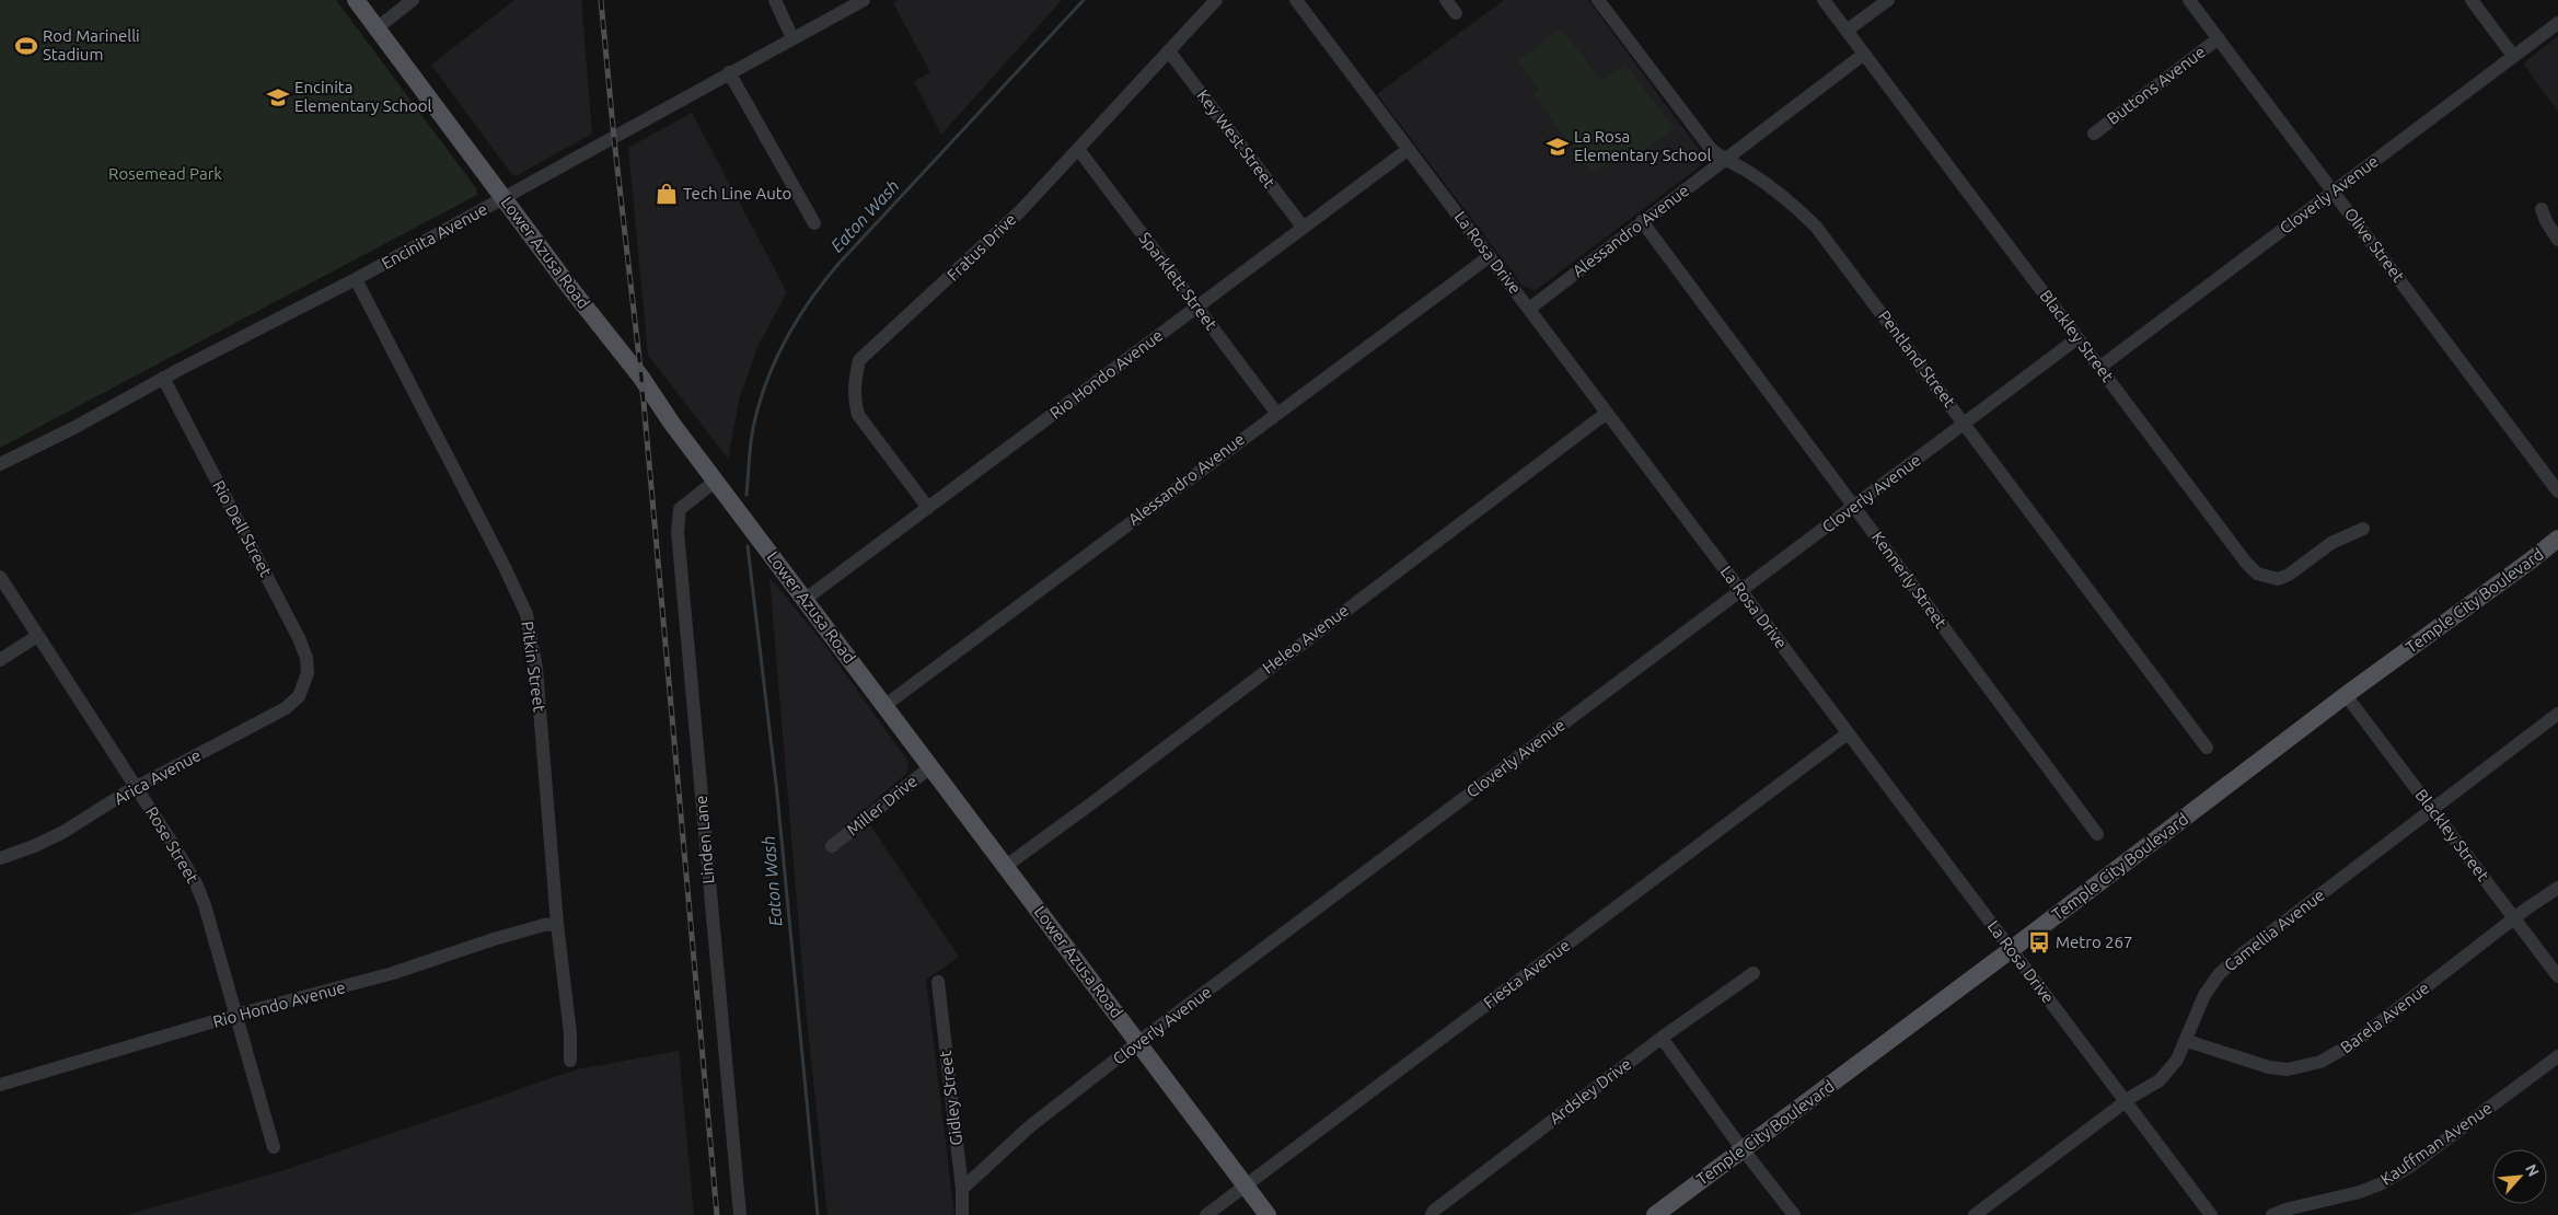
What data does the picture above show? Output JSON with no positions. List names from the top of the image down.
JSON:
{
  "streets": {
    "main road": ["Lower Azusa Road", "Temple City Boulevard"],
    "street": [
      "Buttons Avenue",
      "Key West Street",
      "Cloverly Avenue",
      "Alessandro Avenue",
      "Encinita Avenue",
      "Olive Street",
      "Fratus Drive",
      "La Rosa Drive",
      "Sparklett Street",
      "Blackley Street",
      "Pentland Street",
      "Rio Hondo Avenue",
      "Rio Dell Street",
      "Kennerly Street",
      "Heleo Avenue",
      "Pitkin Street",
      "Arica Avenue",
      "Miller Drive",
      "Linden Lane",
      "Rose Street",
      "Camellia Avenue",
      "Fiesta Avenue",
      "Barela Avenue",
      "Ardsley Drive",
      "Gidley Street",
      "Kauffman Avenue"
    ]
  },
  "crossings": [
    ["Buttons Avenue", "Olive Street"],
    ["Key West Street", "Fratus Drive"],
    ["Key West Street", "Rio Hondo Avenue"],
    ["Cloverly Avenue", "Olive Street"],
    ["Cloverly Avenue", "Lower Azusa Road"],
    ["Cloverly Avenue", "La Rosa Drive"],
    ["Cloverly Avenue", "Blackley Street"],
    ["Cloverly Avenue", "Pentland Street"],
    ["Cloverly Avenue", "Kennerly Street"],
    ["Cloverly Avenue", "Gidley Street"],
    ["Alessandro Avenue", "Lower Azusa Road"],
    ["Alessandro Avenue", "La Rosa Drive"],
    ["Alessandro Avenue", "Sparklett Street"],
    ["Alessandro Avenue", "Blackley Street"],
    ["Alessandro Avenue", "Pentland Street"],
    ["Alessandro Avenue", "Kennerly Street"],
    ["Encinita Avenue", "Lower Azusa Road"],
    ["Encinita Avenue", "Rio Dell Street"],
    ["Encinita Avenue", "Pitkin Street"],
    ["Fratus Drive", "Sparklett Street"],
    ["Fratus Drive", "Rio Hondo Avenue"],
    ["Lower Azusa Road", "Rio Hondo Avenue"],
    ["Lower Azusa Road", "Heleo Avenue"],
    ["Lower Azusa Road", "Miller Drive"],
    ["Lower Azusa Road", "Linden Lane"],
    ["Lower Azusa Road", "Fiesta Avenue"],
    ["La Rosa Drive", "Rio Hondo Avenue"],
    ["La Rosa Drive", "Temple City Boulevard"],
    ["La Rosa Drive", "Heleo Avenue"],
    ["La Rosa Drive", "Camellia Avenue"],
    ["La Rosa Drive", "Fiesta Avenue"],
    ["Sparklett Street", "Rio Hondo Avenue"],
    ["Blackley Street", "Temple City Boulevard"],
    ["Blackley Street", "Camellia Avenue"],
    ["Blackley Street", "Barela Avenue"],
    ["Rio Hondo Avenue", "Pitkin Street"],
    ["Rio Hondo Avenue", "Rose Street"],
    ["Rio Dell Street", "Arica Avenue"],
    ["Arica Avenue", "Rose Street"],
    ["Camellia Avenue", "Barela Avenue"]
  ],
  "water": ["Eaton Wash"],
  "parks": ["Rosemead Park"],
  "places": {
    "sports": ["Rod Marinelli Stadium"],
    "school or university": ["Encinita Elementary School", "La Rosa Elementary School"],
    "shop": ["Tech Line Auto"],
    "bus stop": ["Metro 267"]
  },
  "north": "top right"
}
